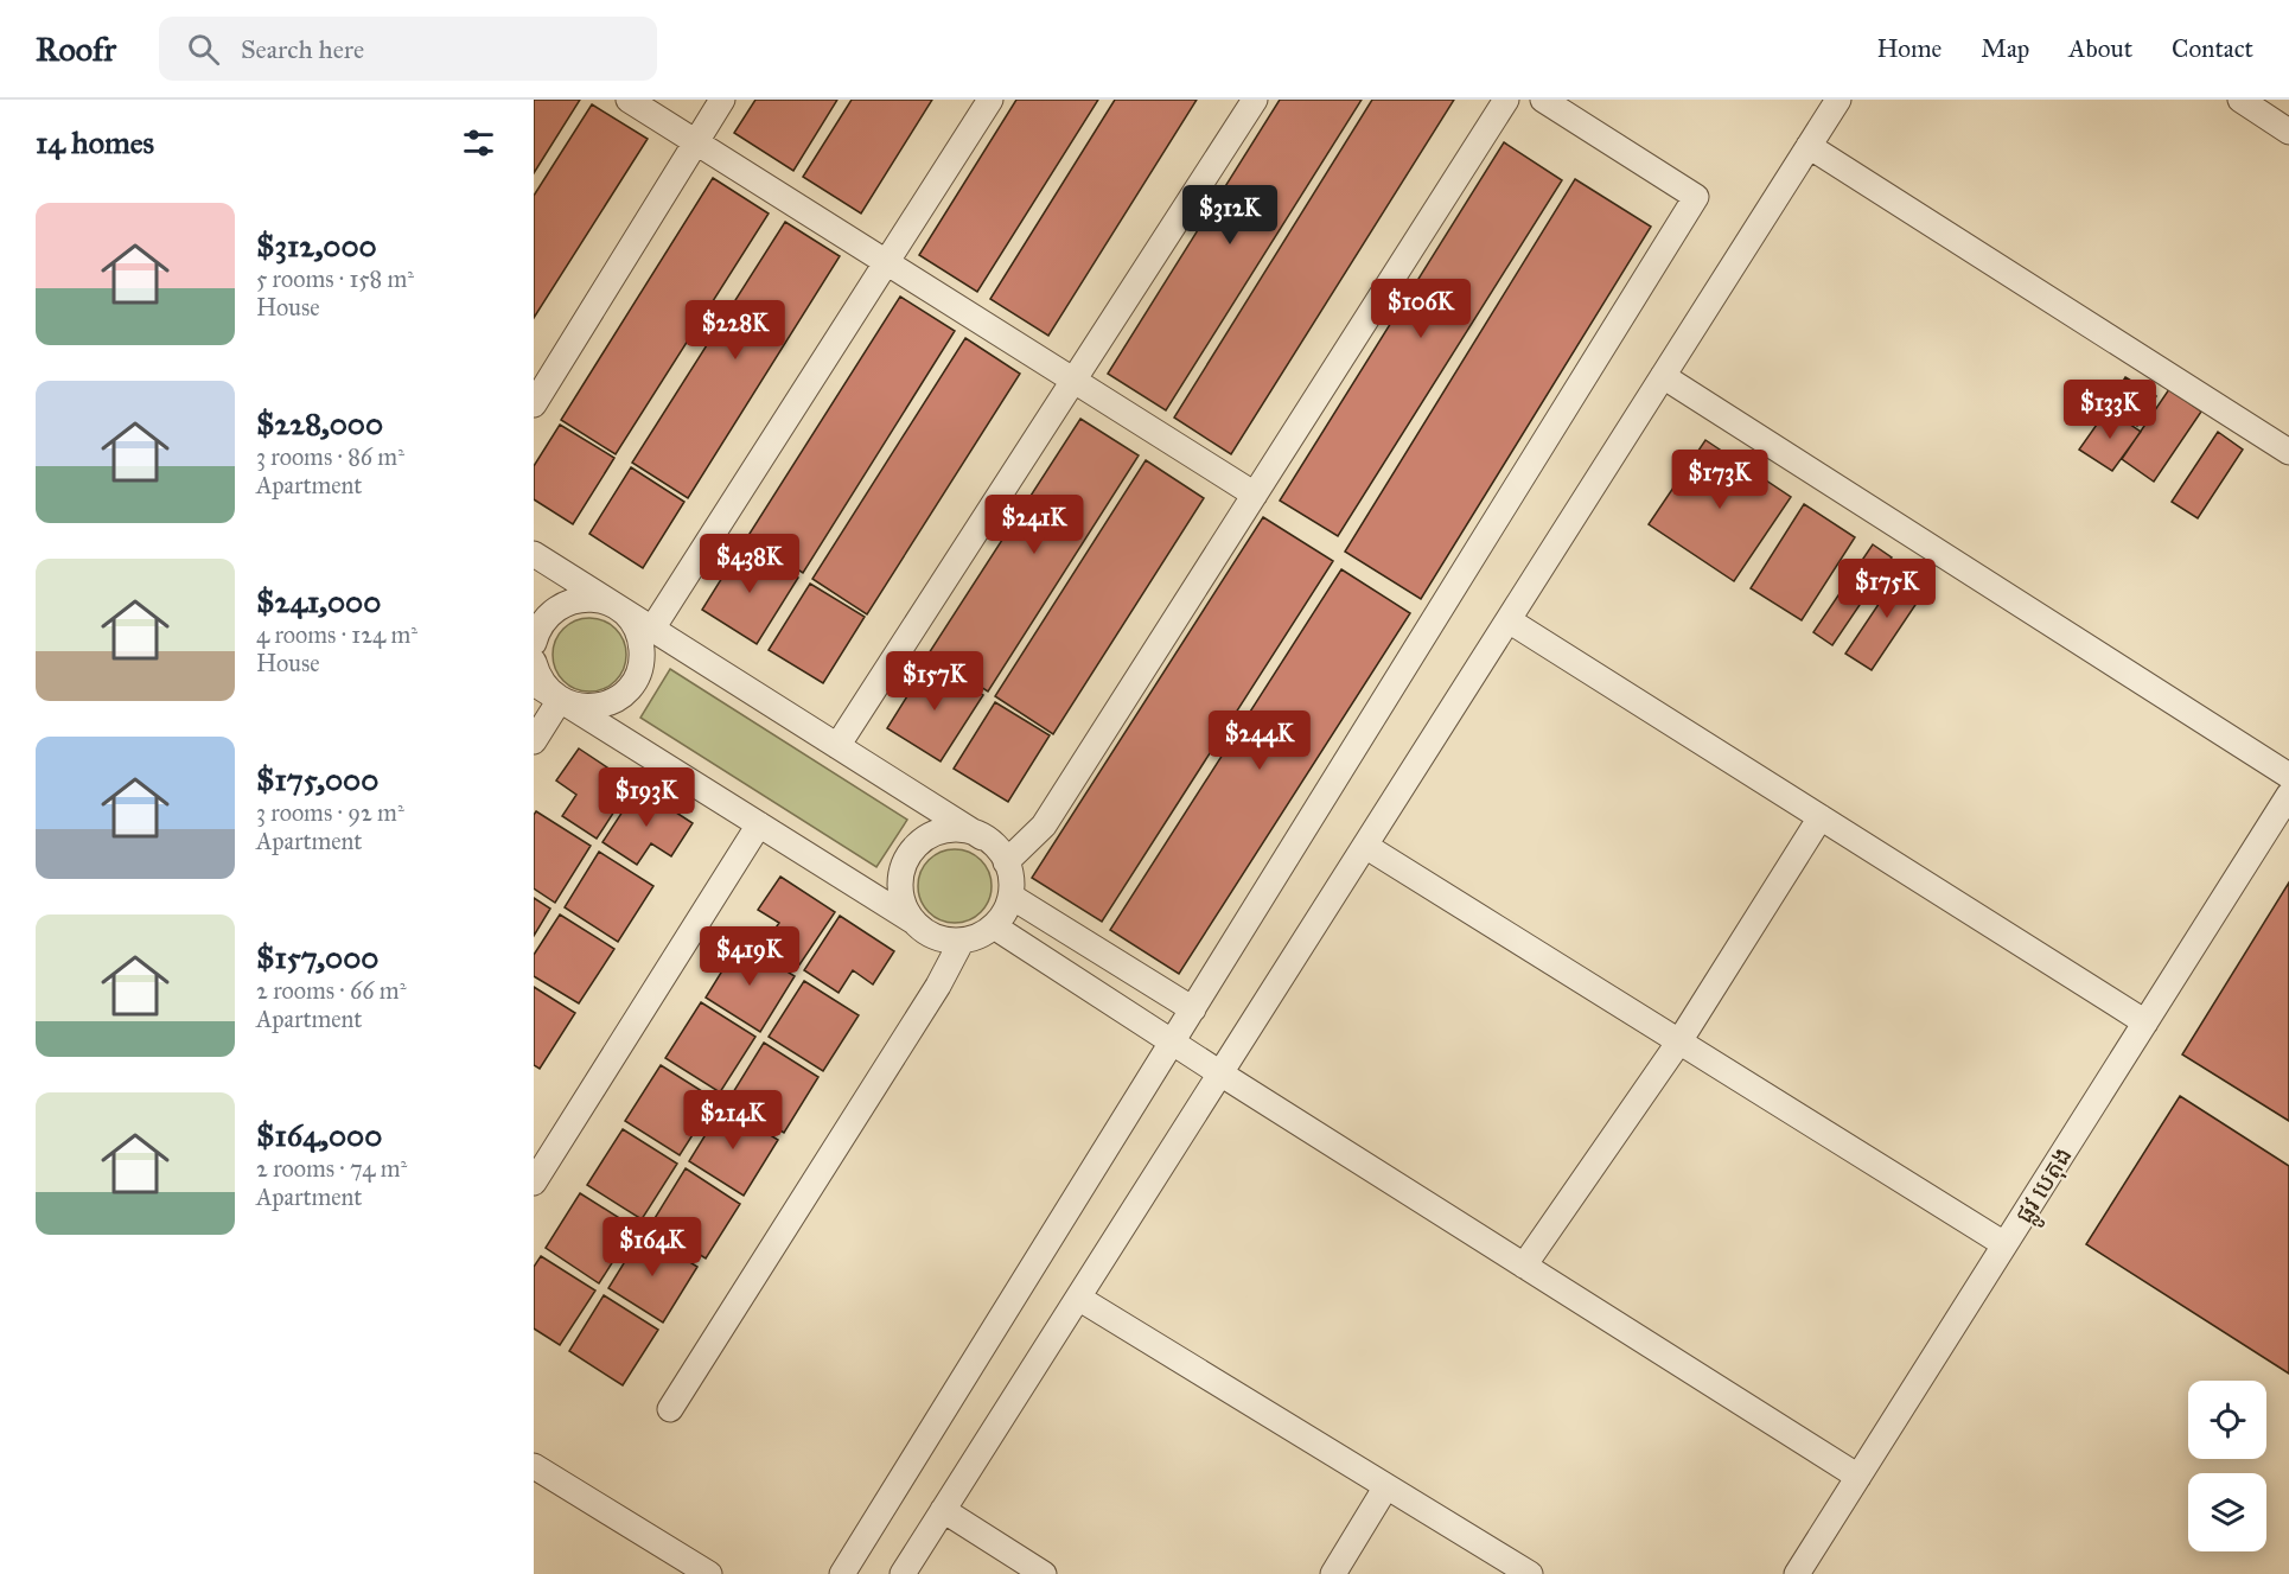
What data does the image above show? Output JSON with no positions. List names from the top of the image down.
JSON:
{
  "streets": {
    "street": ["ផ្លូវ បេតុង"]
  },
  "page": {
    "header": "Roofr",
    "search": "Search here",
    "nav": [
      "Home",
      "Map",
      "About",
      "Contact"
    ],
    "heading": "14 homes",
    "list": [
      {
        "name": "$312,000",
        "note": "5 rooms · 158 m² · House"
      },
      {
        "name": "$228,000",
        "note": "3 rooms · 86 m² · Apartment"
      },
      {
        "name": "$241,000",
        "note": "4 rooms · 124 m² · House"
      },
      {
        "name": "$175,000",
        "note": "3 rooms · 92 m² · Apartment"
      },
      {
        "name": "$157,000",
        "note": "2 rooms · 66 m² · Apartment"
      },
      {
        "name": "$164,000",
        "note": "2 rooms · 74 m² · Apartment"
      }
    ],
    "price": [
      "$312K",
      "$106K",
      "$228K",
      "$133K",
      "$173K",
      "$241K",
      "$438K",
      "$175K",
      "$157K",
      "$244K",
      "$193K",
      "$419K",
      "$214K",
      "$164K"
    ]
  }
}
